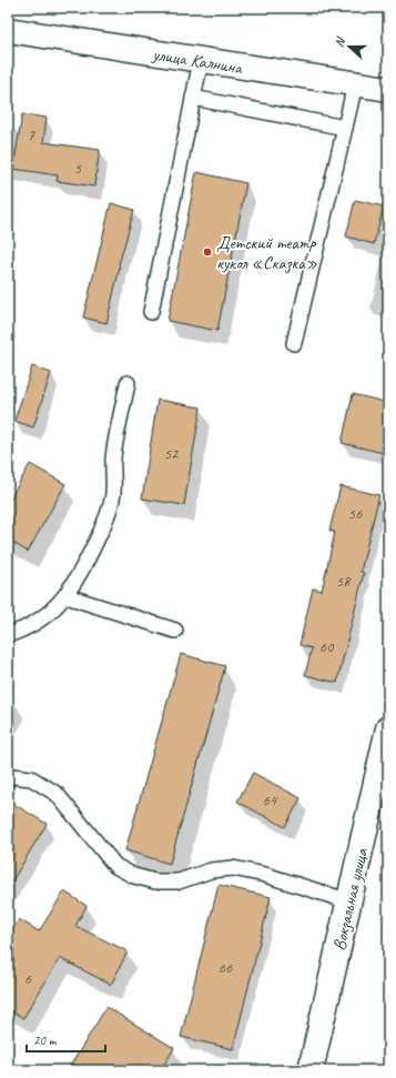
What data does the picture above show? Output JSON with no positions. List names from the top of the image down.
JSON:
{
  "streets": {
    "street": ["улица Калнина", "Вокзальная улица"]
  },
  "places": ["Детский театр кукол «Сказка»"],
  "house_numbers": [
    "7",
    "5",
    "52",
    "56",
    "58",
    "60",
    "64",
    "66",
    "6"
  ],
  "scale_bar": "20 m",
  "north": "left"
}
